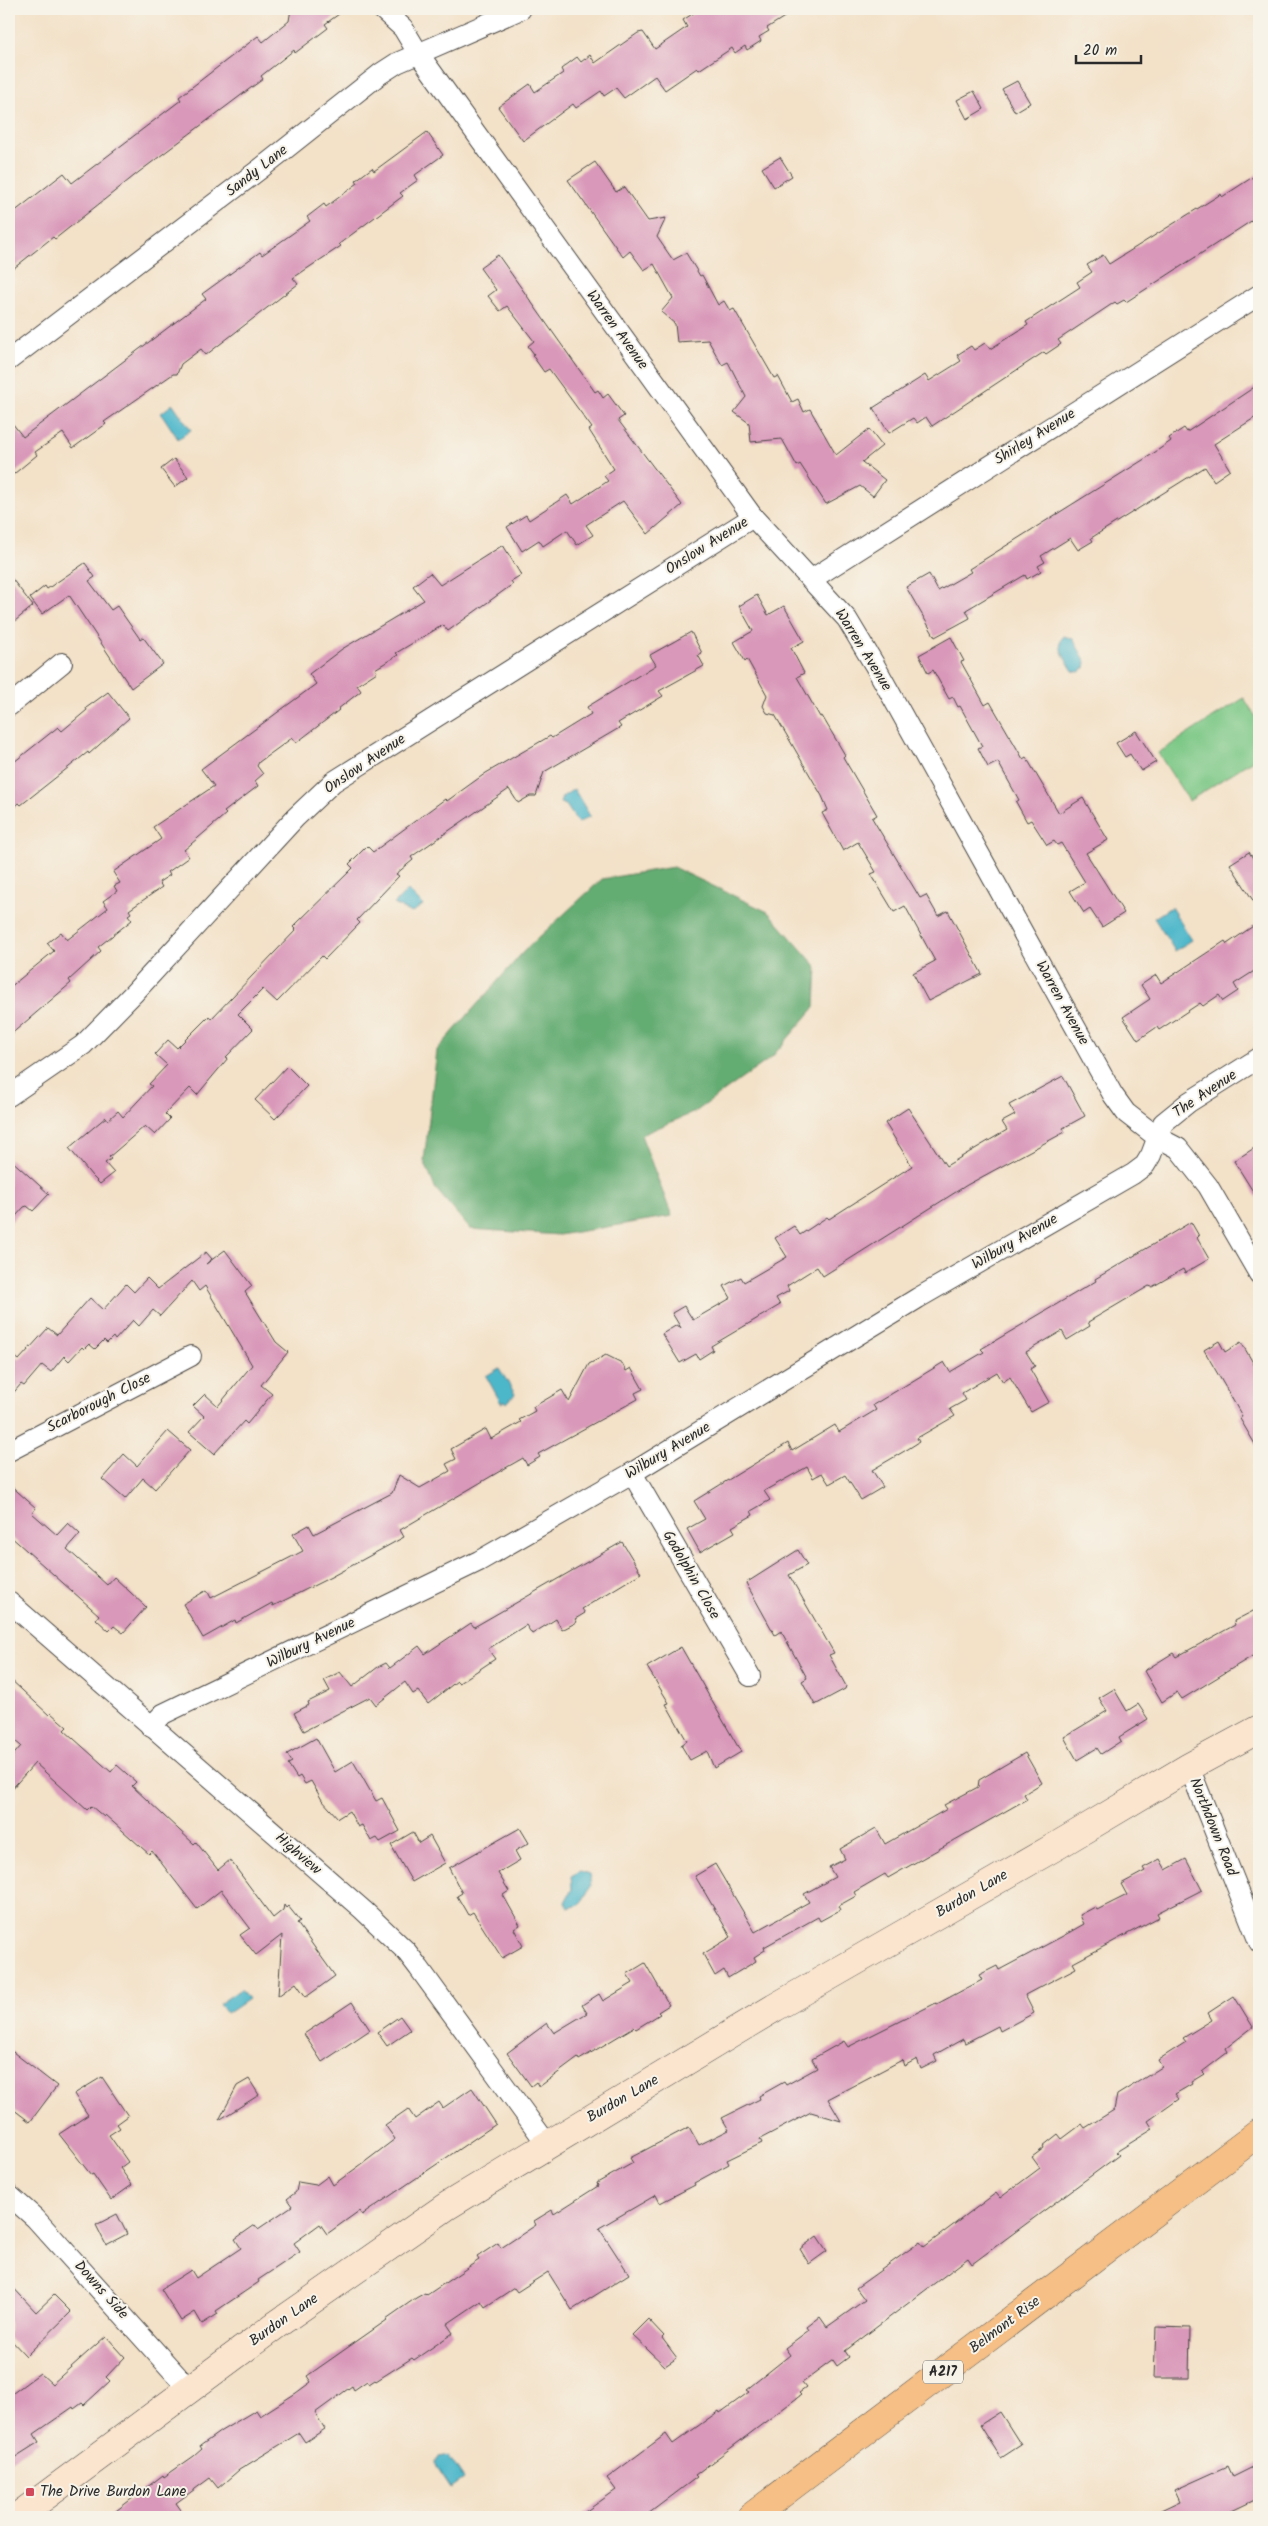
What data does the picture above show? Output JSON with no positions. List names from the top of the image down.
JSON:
{
  "streets": {
    "highway": ["Belmont Rise", "A217"],
    "street": [
      "Sandy Lane",
      "Warren Avenue",
      "Shirley Avenue",
      "Onslow Avenue",
      "The Avenue",
      "Wilbury Avenue",
      "Scarborough Close",
      "Godolphin Close",
      "Northdown Road",
      "Highview",
      "Burdon Lane",
      "Downs Side"
    ]
  },
  "crossings": [
    ["Sandy Lane", "Warren Avenue"],
    ["Warren Avenue", "Shirley Avenue"],
    ["Warren Avenue", "Onslow Avenue"],
    ["Warren Avenue", "The Avenue"],
    ["Warren Avenue", "Wilbury Avenue"],
    ["The Avenue", "Wilbury Avenue"],
    ["Wilbury Avenue", "Godolphin Close"],
    ["Wilbury Avenue", "Highview"],
    ["Northdown Road", "Burdon Lane"],
    ["Highview", "Burdon Lane"],
    ["Burdon Lane", "Downs Side"]
  ],
  "places": {
    "transit": ["The Drive Burdon Lane"]
  },
  "scale_bar": "20 m"
}
